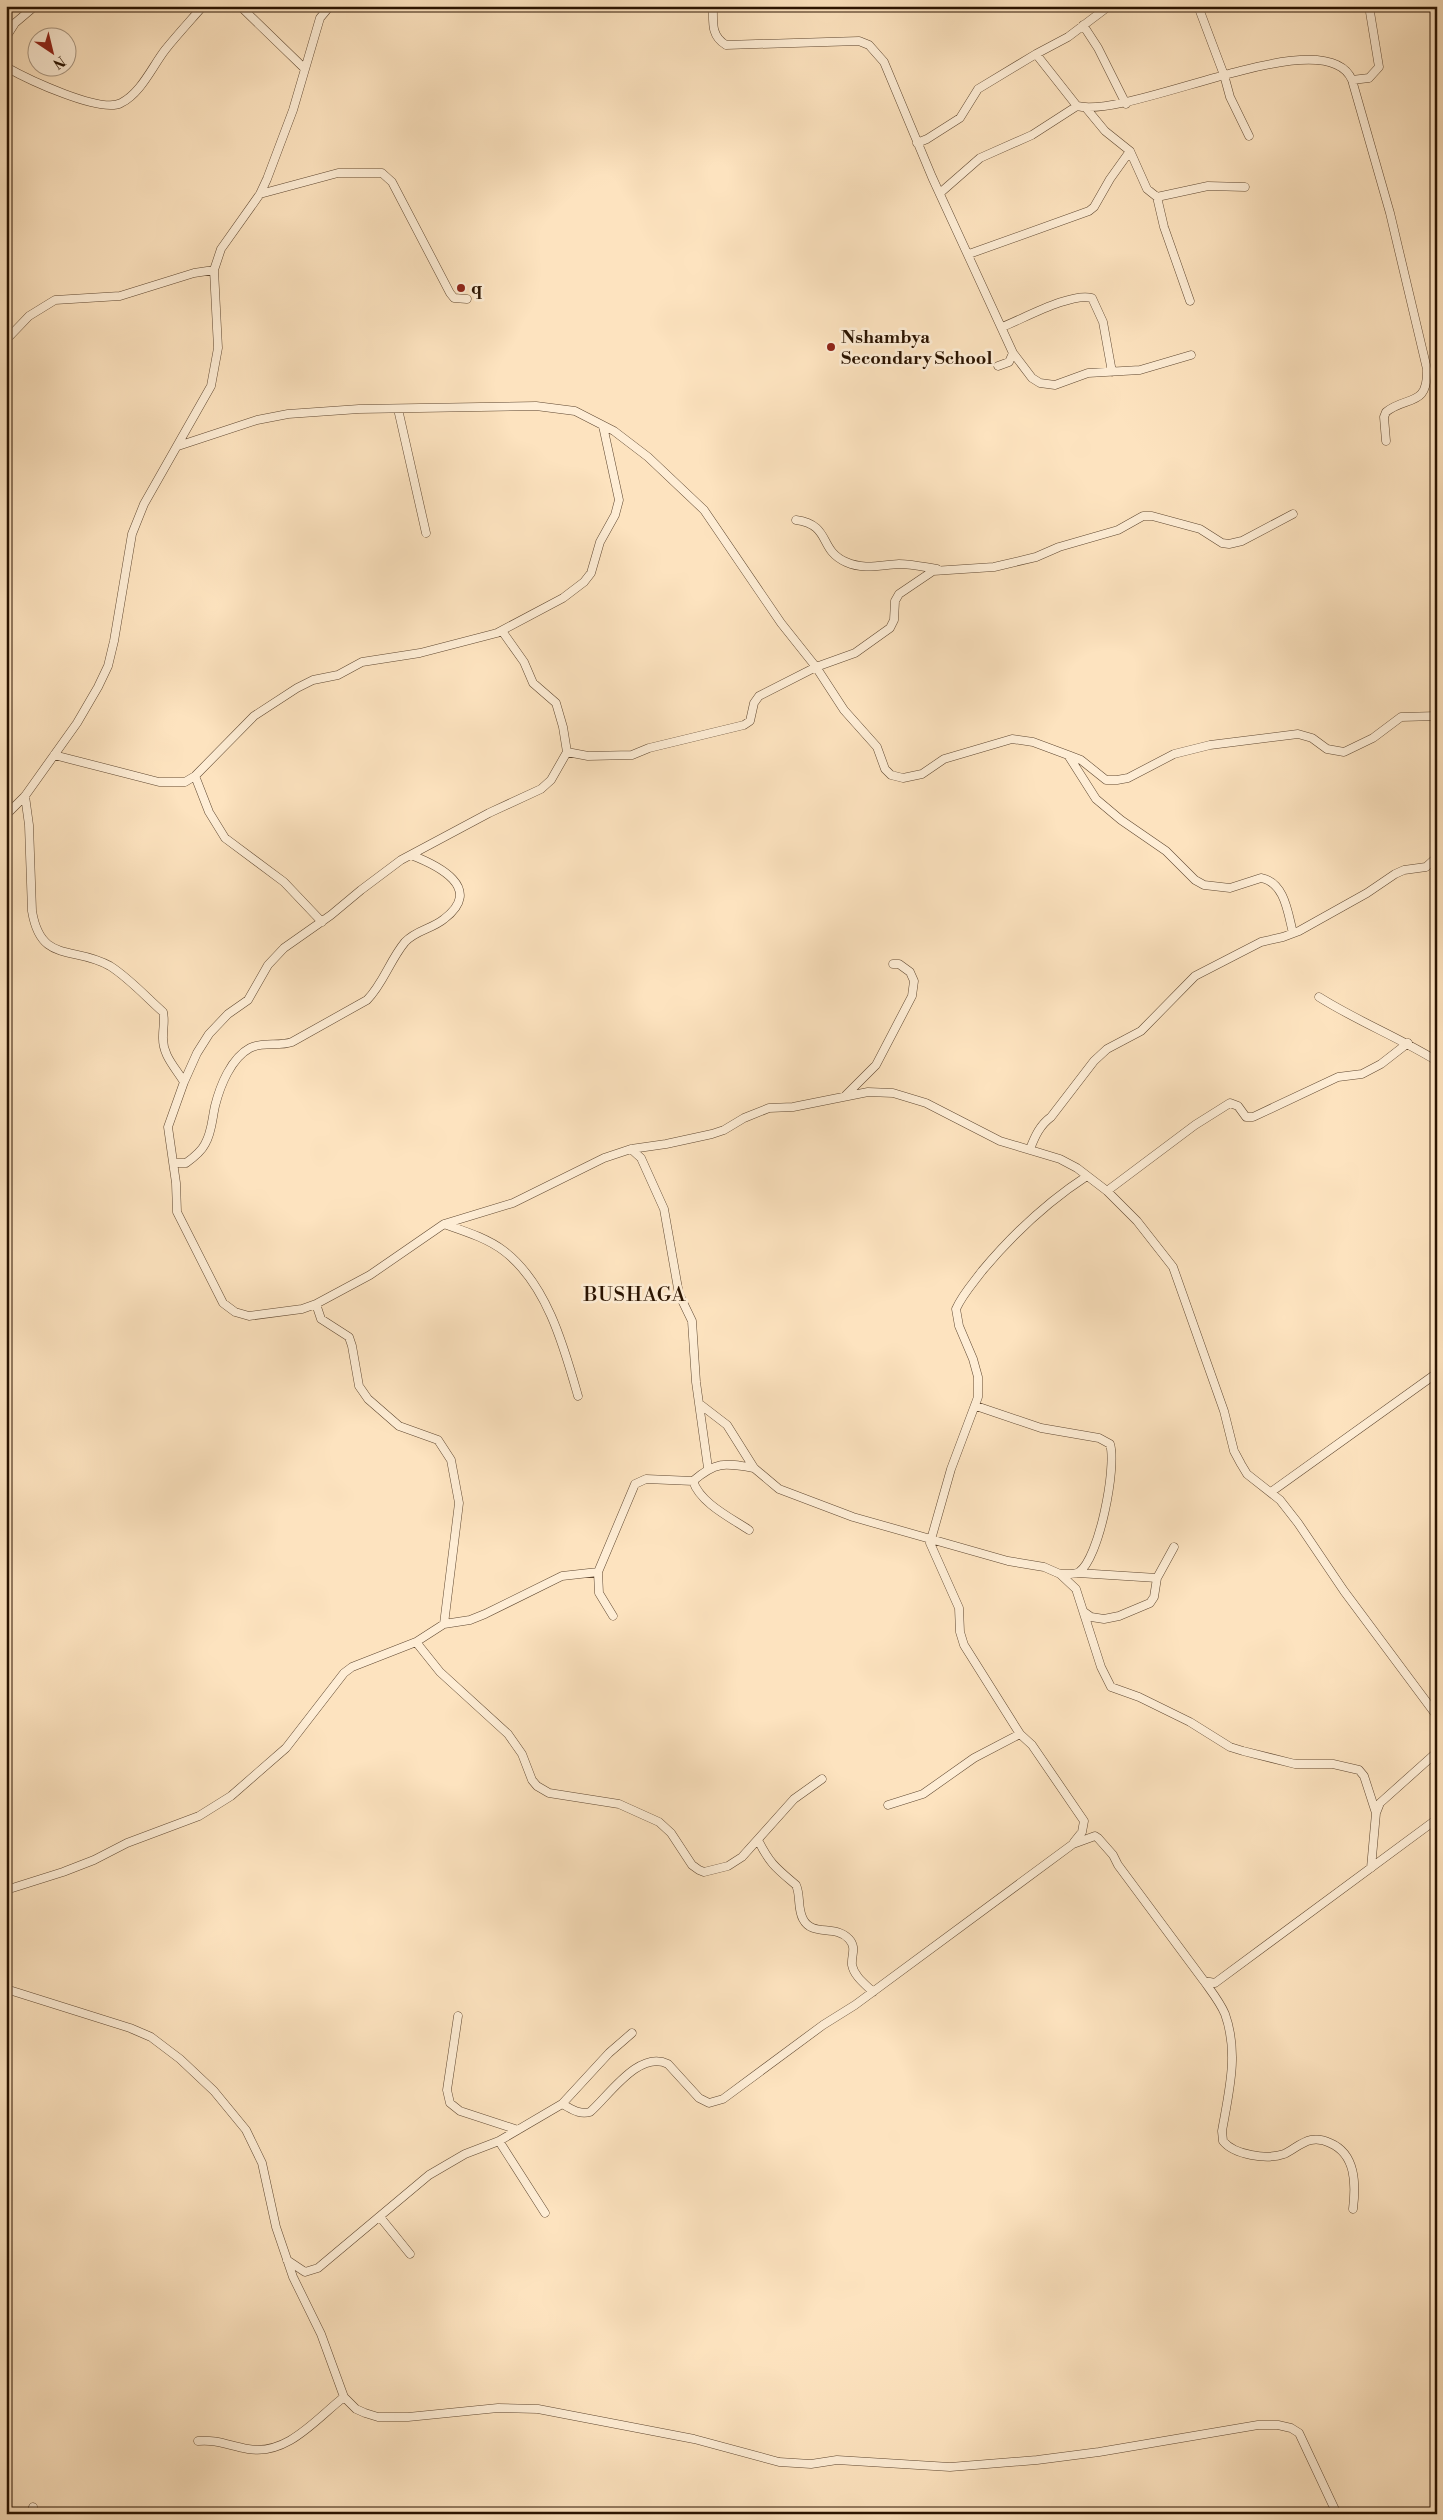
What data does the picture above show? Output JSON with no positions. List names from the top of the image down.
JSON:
{
  "districts": ["BUSHAGA"],
  "places": ["q", "Nshambya Secondary School"],
  "north": "bottom right"
}
